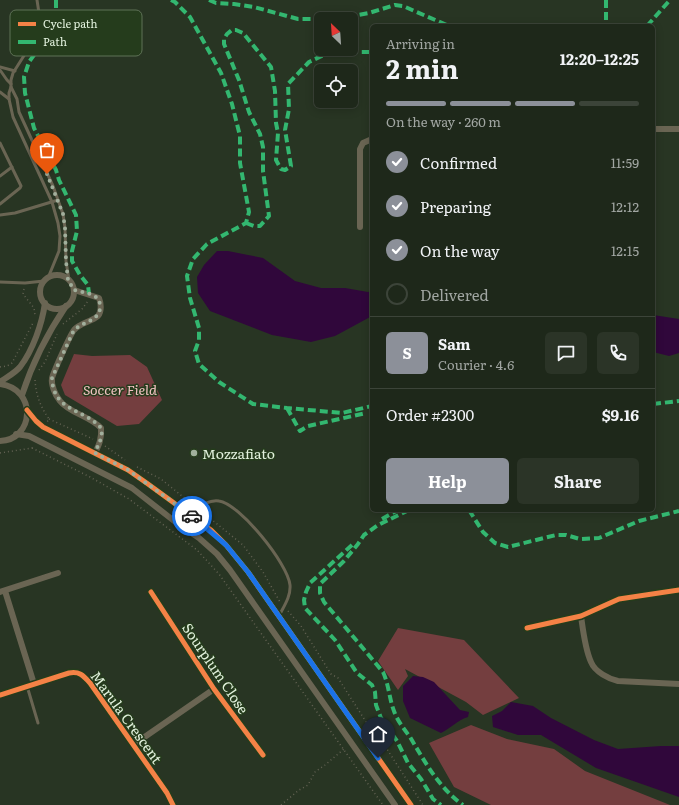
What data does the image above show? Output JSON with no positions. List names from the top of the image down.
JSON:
{
  "streets": {
    "street": ["Sourplum Close", "Marula Crescent"]
  },
  "crossings": [
    ["Sourplum Close", "Marula Crescent"]
  ],
  "parks": ["Soccer Field"],
  "places": ["Mozzafiato"],
  "legend": ["Cycle path", "Path"],
  "north": "top left",
  "page": {
    "heading": ["2 min", "Arriving in", "12:20–12:25"],
    "panel": [
      "Sam",
      "Courier · 4.6",
      "Order #2300",
      "$9.16"
    ],
    "bar": "On the way · 260 m",
    "list": [
      ["Confirmed", "11:59"],
      ["Preparing", "12:12"],
      ["On the way", "12:15"],
      "Delivered"
    ],
    "round": "S",
    "buttons": ["Help", "Share"]
  }
}
